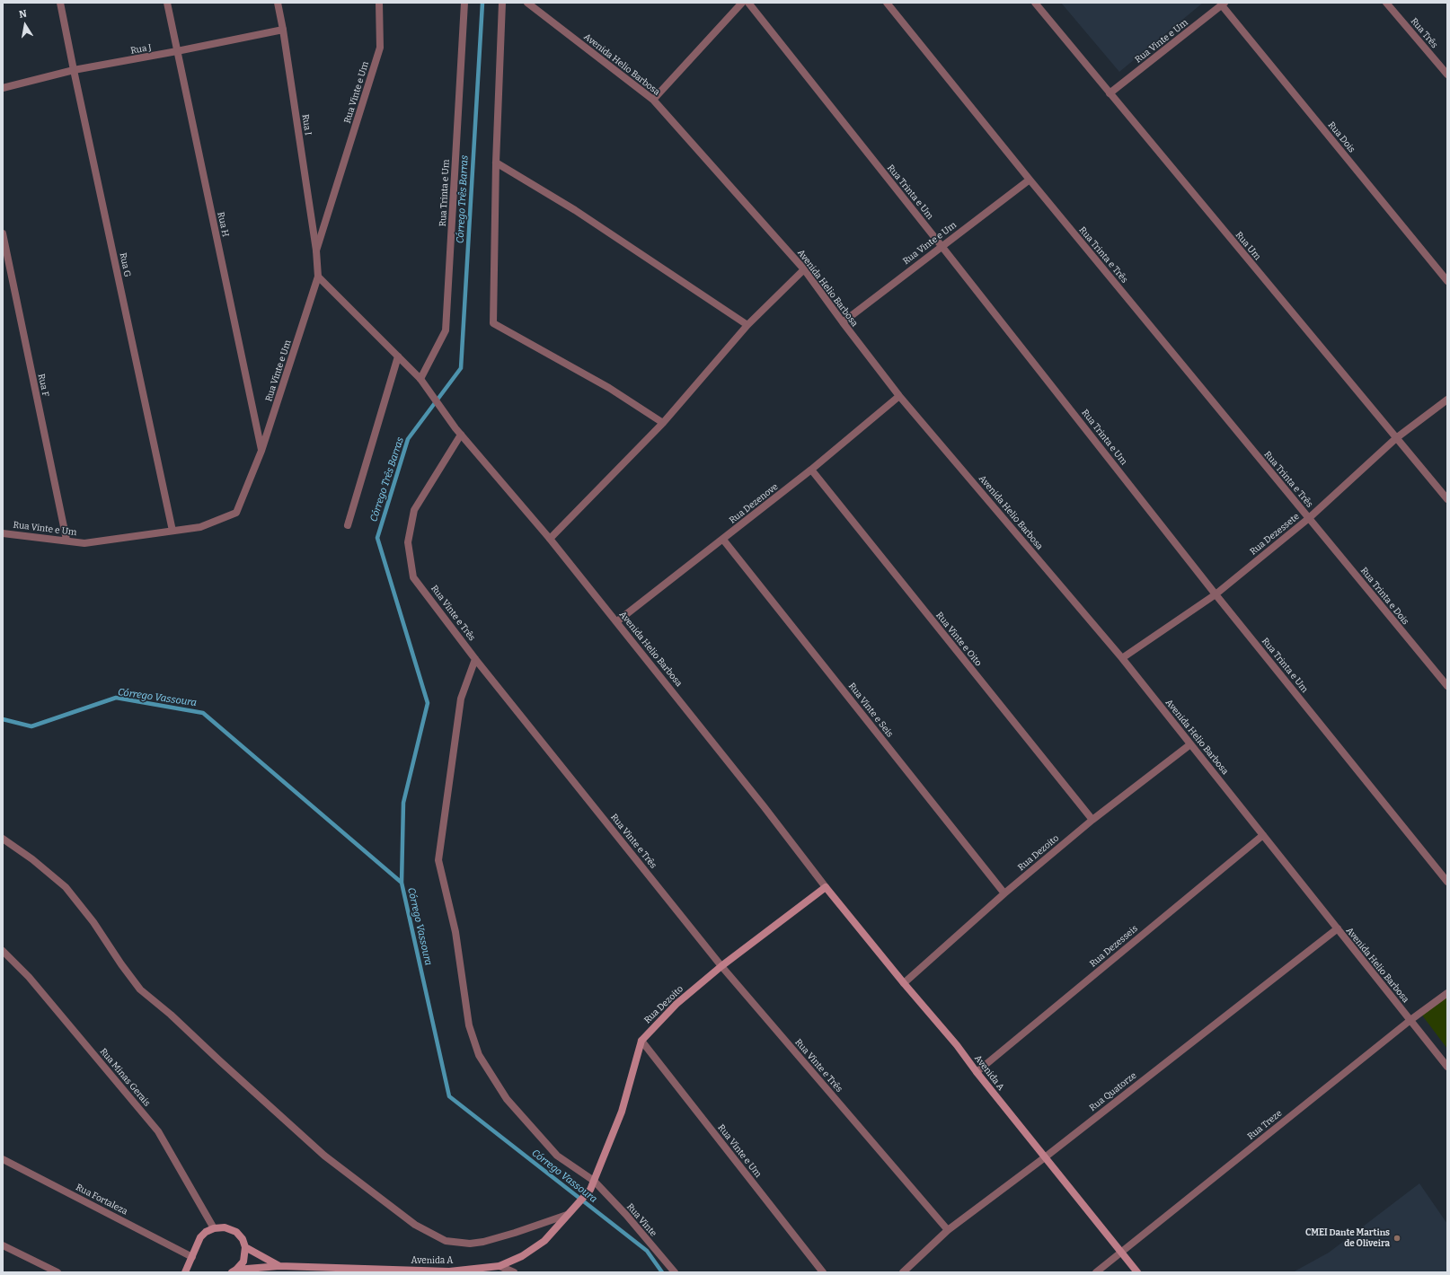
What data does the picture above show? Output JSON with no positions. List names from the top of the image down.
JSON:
{
  "streets": {
    "main road": ["Rua Dezoito", "Avenida A"],
    "street": [
      "Rua Três",
      "Rua Vinte e Um",
      "Rua J",
      "Avenida Helio Barbosa",
      "Rua I",
      "Rua Dois",
      "Rua Trinta e Um",
      "Rua H",
      "Rua Um",
      "Rua Trinta e Três",
      "Rua G",
      "Rua F",
      "Rua Dezenove",
      "Rua Dezessete",
      "Rua Trinta e Dois",
      "Rua Vinte e Três",
      "Rua Vinte e Oito",
      "Rua Vinte e Seis",
      "Rua Dezesseis",
      "Rua Minas Gerais",
      "Rua Quatorze",
      "Rua Treze",
      "Rua Fortaleza",
      "Rua Vinte"
    ]
  },
  "crossings": [
    ["Rua Vinte e Um", "Avenida Helio Barbosa"],
    ["Rua Vinte e Um", "Rua I"],
    ["Rua Vinte e Um", "Rua Dois"],
    ["Rua Vinte e Um", "Rua Trinta e Um"],
    ["Rua Vinte e Um", "Rua H"],
    ["Rua Vinte e Um", "Rua Um"],
    ["Rua Vinte e Um", "Rua Trinta e Três"],
    ["Rua Vinte e Um", "Rua G"],
    ["Rua Vinte e Um", "Rua F"],
    ["Rua Vinte e Um", "Rua Dezoito"],
    ["Rua J", "Rua I"],
    ["Rua J", "Rua H"],
    ["Rua J", "Rua G"],
    ["Avenida Helio Barbosa", "Rua Trinta e Um"],
    ["Avenida Helio Barbosa", "Rua Dezenove"],
    ["Avenida Helio Barbosa", "Rua Dezessete"],
    ["Avenida Helio Barbosa", "Rua Vinte e Três"],
    ["Avenida Helio Barbosa", "Rua Dezoito"],
    ["Avenida Helio Barbosa", "Rua Dezesseis"],
    ["Avenida Helio Barbosa", "Avenida A"],
    ["Avenida Helio Barbosa", "Rua Quatorze"],
    ["Avenida Helio Barbosa", "Rua Treze"],
    ["Rua Trinta e Um", "Rua Dezessete"],
    ["Rua Um", "Rua Dezessete"],
    ["Rua Trinta e Três", "Rua Dezessete"],
    ["Rua Trinta e Três", "Rua Trinta e Dois"],
    ["Rua Dezenove", "Rua Vinte e Oito"],
    ["Rua Dezenove", "Rua Vinte e Seis"],
    ["Rua Dezessete", "Rua Trinta e Dois"],
    ["Rua Vinte e Três", "Rua Dezoito"],
    ["Rua Vinte e Três", "Rua Quatorze"],
    ["Rua Vinte e Três", "Rua Vinte"],
    ["Rua Vinte e Oito", "Rua Dezoito"],
    ["Rua Vinte e Seis", "Rua Dezoito"],
    ["Rua Dezoito", "Avenida A"],
    ["Rua Dezoito", "Rua Vinte"],
    ["Rua Dezesseis", "Avenida A"],
    ["Avenida A", "Rua Minas Gerais"],
    ["Avenida A", "Rua Quatorze"],
    ["Avenida A", "Rua Treze"]
  ],
  "water": ["Córrego Três Barras", "Córrego Vassoura"],
  "places": ["CMEI Dante Martins de Oliveira"],
  "north": "top"
}
